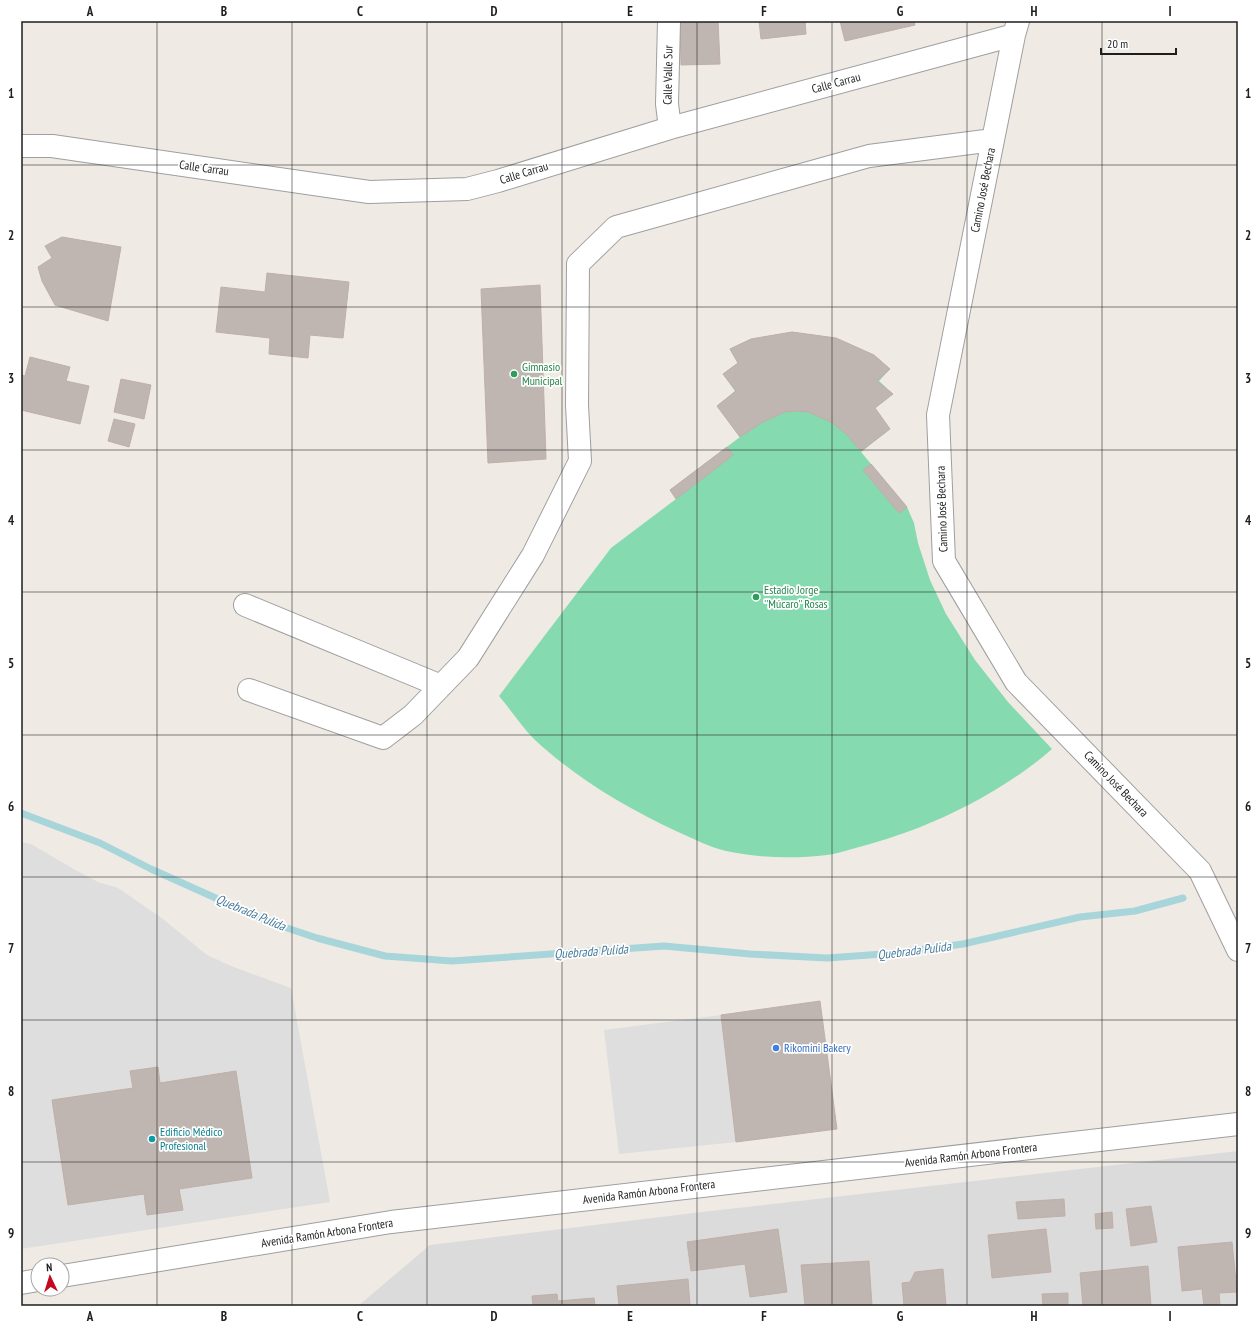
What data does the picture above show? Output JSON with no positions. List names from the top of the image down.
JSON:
{
  "streets": {
    "street": [
      "Calle Valle Sur",
      "Calle Carrau",
      "Camino José Bechara",
      "Avenida Ramón Arbona Frontera"
    ]
  },
  "crossings": [
    ["Calle Valle Sur", "Calle Carrau"],
    ["Calle Carrau", "Camino José Bechara"]
  ],
  "water": ["Quebrada Pulida"],
  "places": [
    "Gimnasio Municipal",
    "Estadio Jorge ''Múcaro'' Rosas",
    "Rikomini Bakery",
    "Edificio Médico Profesional"
  ],
  "scale_bar": "20 m",
  "north": "top",
  "grid": {
    "columns": [
      "A",
      "B",
      "C",
      "D",
      "E",
      "F",
      "G",
      "H",
      "I"
    ],
    "rows": [
      "1",
      "2",
      "3",
      "4",
      "5",
      "6",
      "7",
      "8",
      "9"
    ]
  }
}
